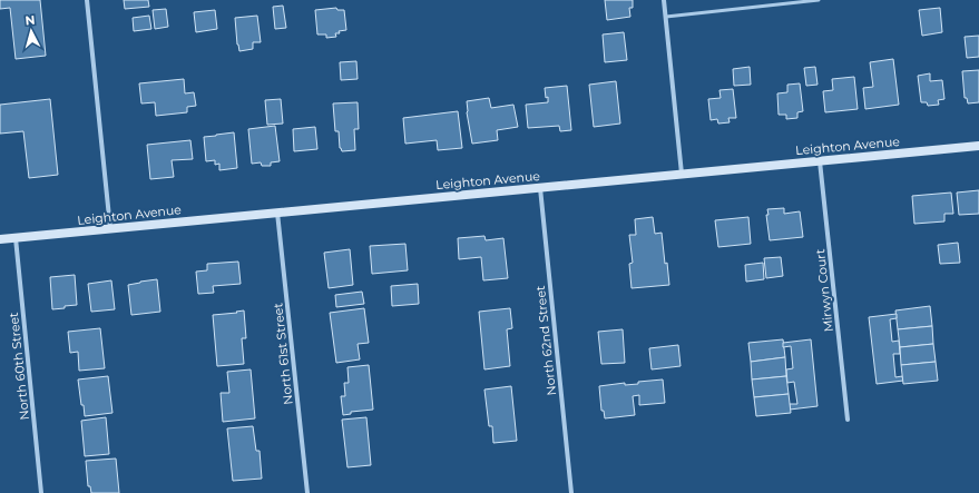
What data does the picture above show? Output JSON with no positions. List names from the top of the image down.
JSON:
{
  "streets": {
    "street": [
      "Leighton Avenue",
      "Mirwyn Court",
      "North 62nd Street",
      "North 61st Street",
      "North 60th Street"
    ]
  },
  "crossings": [
    ["Leighton Avenue", "Mirwyn Court"],
    ["Leighton Avenue", "North 62nd Street"],
    ["Leighton Avenue", "North 61st Street"],
    ["Leighton Avenue", "North 60th Street"]
  ],
  "north": "top"
}
